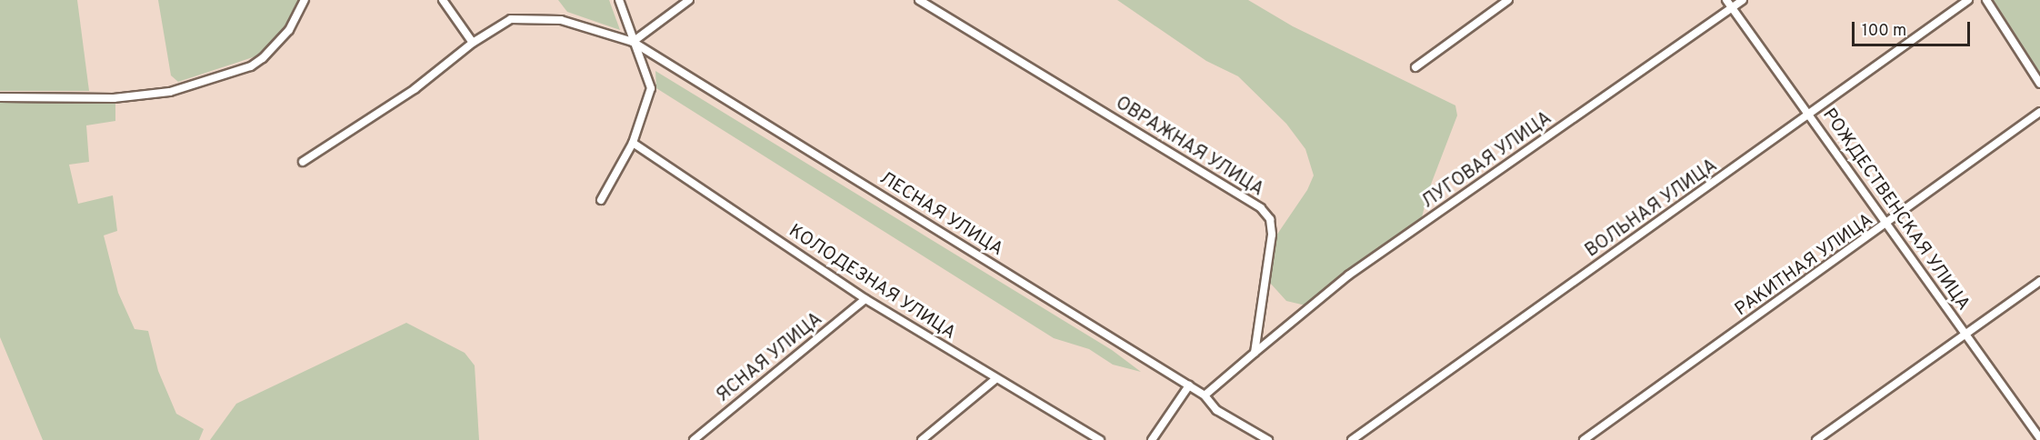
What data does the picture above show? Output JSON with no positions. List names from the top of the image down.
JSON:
{
  "streets": {
    "street": [
      "ОВРАЖНАЯ УЛИЦА",
      "ЛУГОВАЯ УЛИЦА",
      "ВОЛЬНАЯ УЛИЦА",
      "РОЖДЕСТВЕНСКАЯ УЛИЦА",
      "ЛЕСНАЯ УЛИЦА",
      "РАКИТНАЯ УЛИЦА",
      "КОЛОДЕЗНАЯ УЛИЦА",
      "ЯСНАЯ УЛИЦА"
    ]
  },
  "crossings": [
    ["ОВРАЖНАЯ УЛИЦА", "ЛУГОВАЯ УЛИЦА"],
    ["ЛУГОВАЯ УЛИЦА", "РОЖДЕСТВЕНСКАЯ УЛИЦА"],
    ["ВОЛЬНАЯ УЛИЦА", "РОЖДЕСТВЕНСКАЯ УЛИЦА"],
    ["РОЖДЕСТВЕНСКАЯ УЛИЦА", "РАКИТНАЯ УЛИЦА"],
    ["КОЛОДЕЗНАЯ УЛИЦА", "ЯСНАЯ УЛИЦА"]
  ],
  "scale_bar": "100 m"
}
